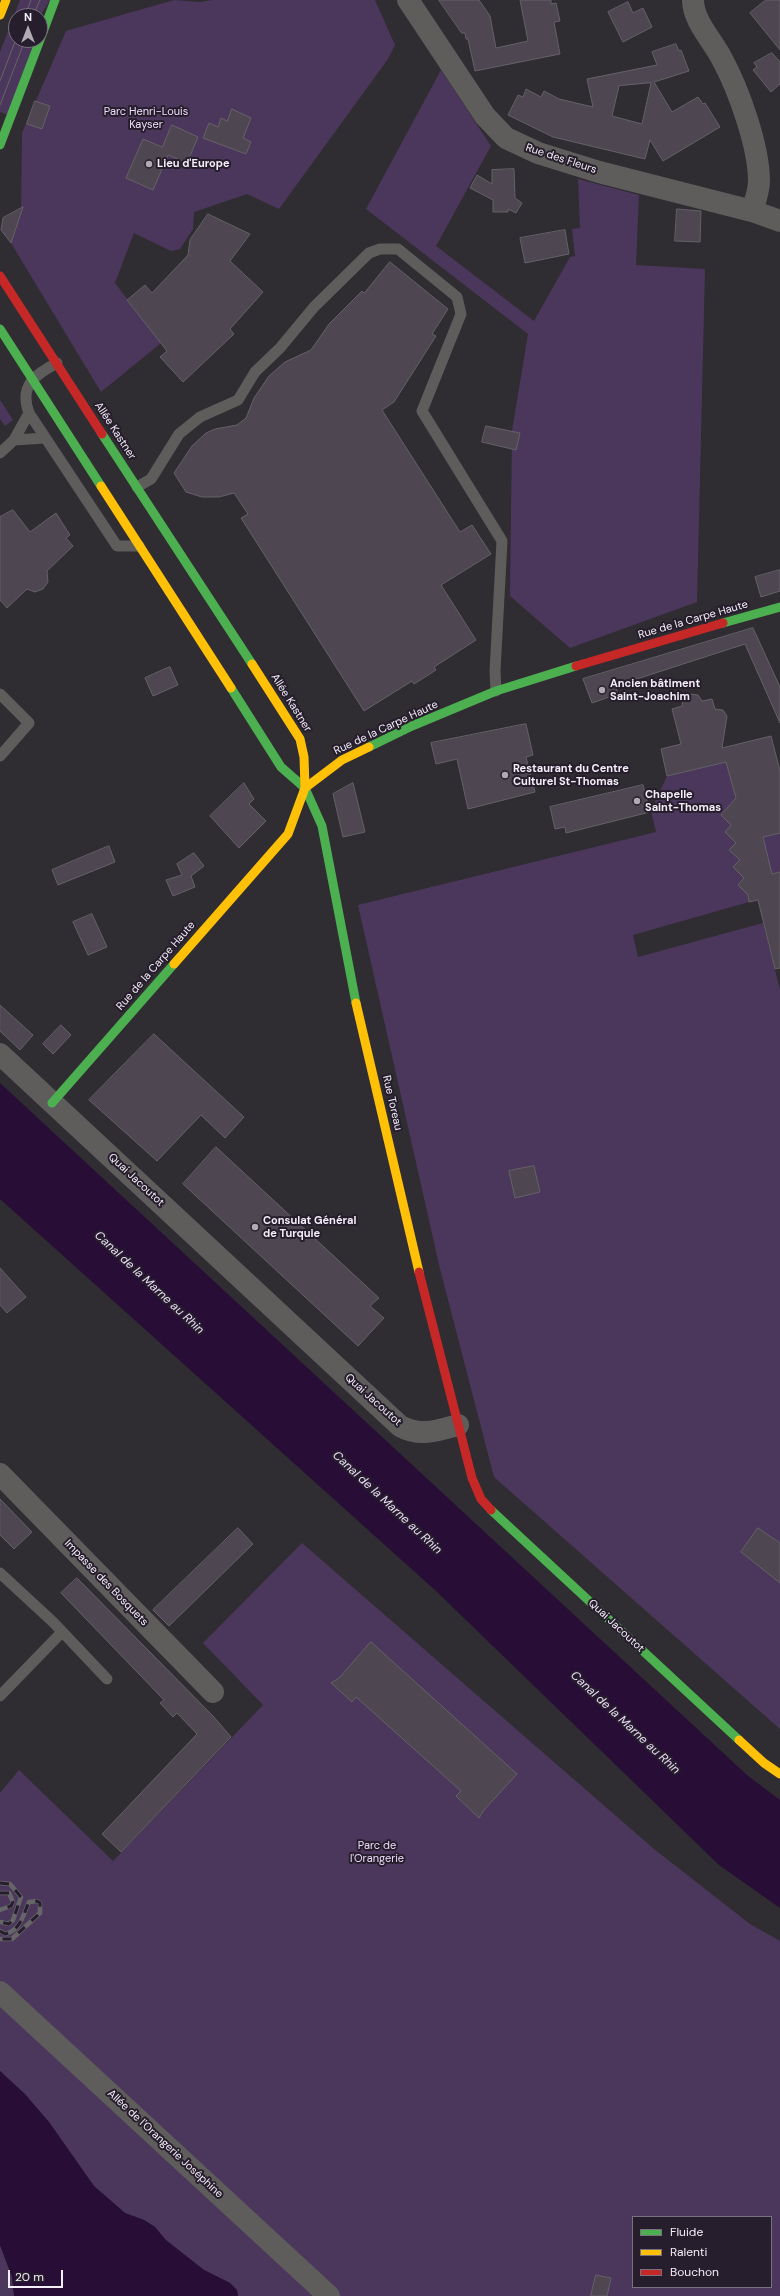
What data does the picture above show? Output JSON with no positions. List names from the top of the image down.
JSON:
{
  "streets": {
    "main road": [
      "Allée Kastner",
      "Rue de la Carpe Haute",
      "Rue Toreau",
      "Quai Jacoutot"
    ],
    "street": ["Rue des Fleurs", "Impasse des Bosquets", "Allée de l'Orangerie Joséphine"]
  },
  "crossings": [
    ["Allée Kastner", "Rue de la Carpe Haute"],
    ["Allée Kastner", "Rue Toreau"],
    ["Rue de la Carpe Haute", "Rue Toreau"],
    ["Rue de la Carpe Haute", "Quai Jacoutot"],
    ["Rue Toreau", "Quai Jacoutot"]
  ],
  "water": ["Canal de la Marne au Rhin"],
  "parks": ["Parc Henri-Louis Kayser", "Parc de l'Orangerie"],
  "places": [
    "Lieu d'Europe",
    "Ancien bâtiment Saint-Joachim",
    "Restaurant du Centre Culturel St-Thomas",
    "Chapelle Saint-Thomas",
    "Consulat Général de Turquie"
  ],
  "legend": ["Fluide", "Ralenti", "Bouchon"],
  "scale_bar": "20 m",
  "north": "top"
}
